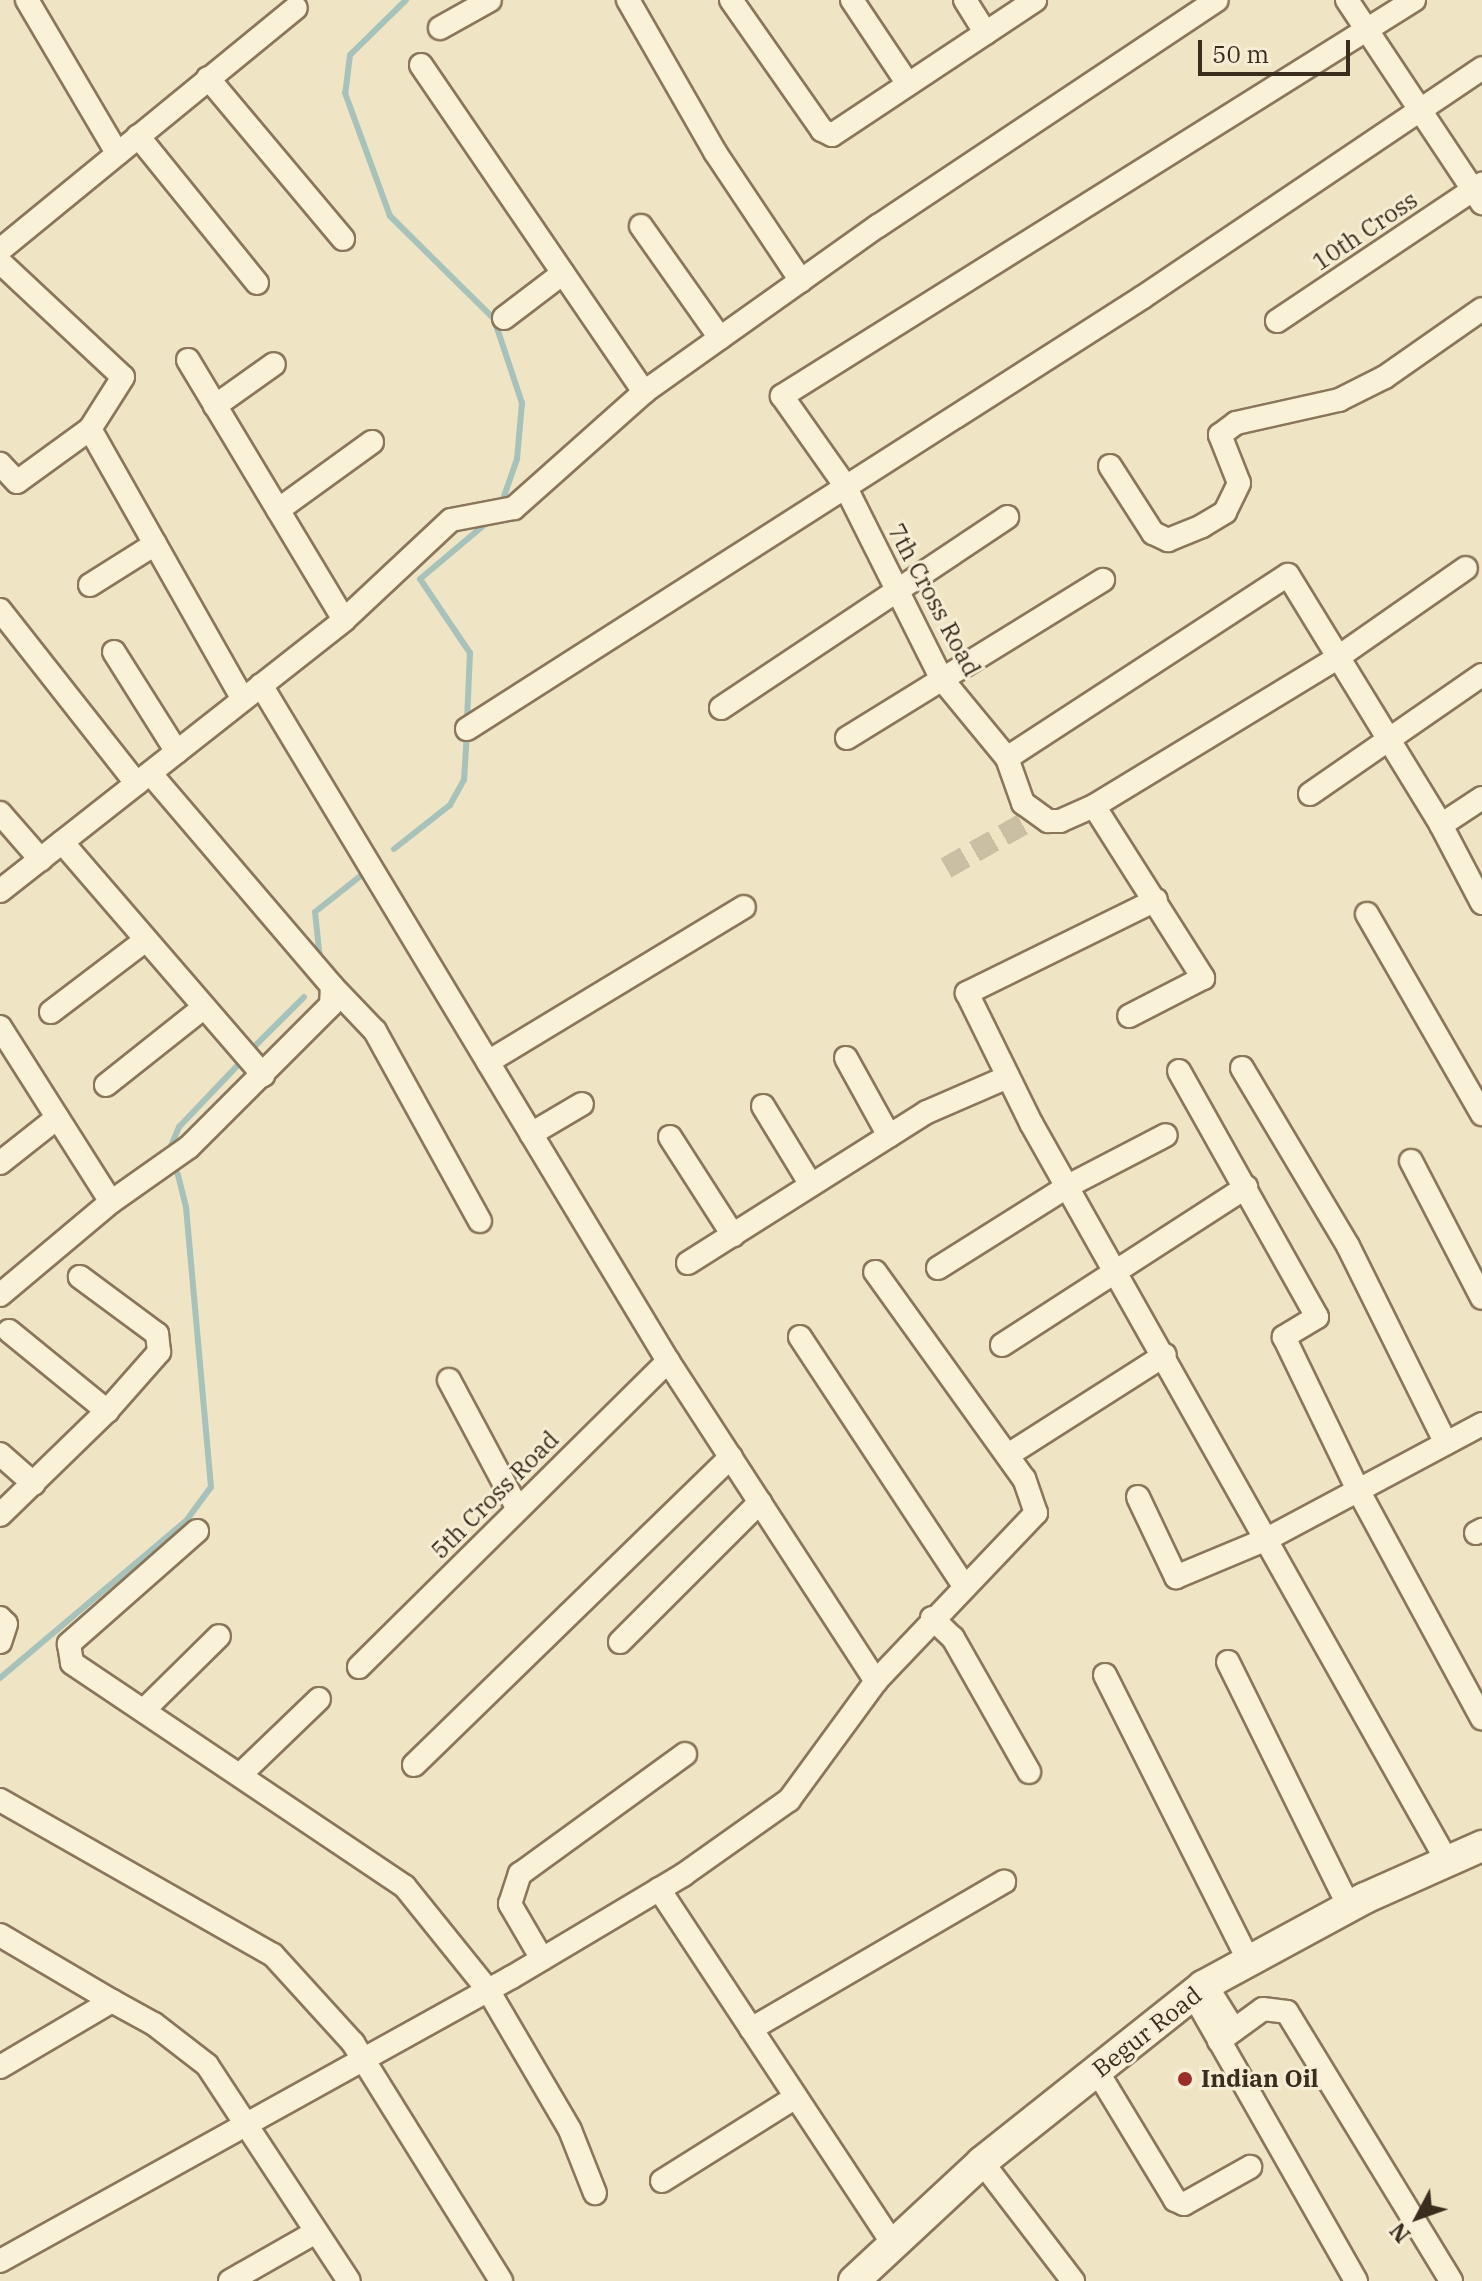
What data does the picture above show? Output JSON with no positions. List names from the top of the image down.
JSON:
{
  "streets": {
    "main road": ["Begur Road"],
    "street": ["10th Cross", "7th Cross Road", "5th Cross Road"]
  },
  "places": ["Indian Oil"],
  "scale_bar": "50 m",
  "north": "bottom left"
}
